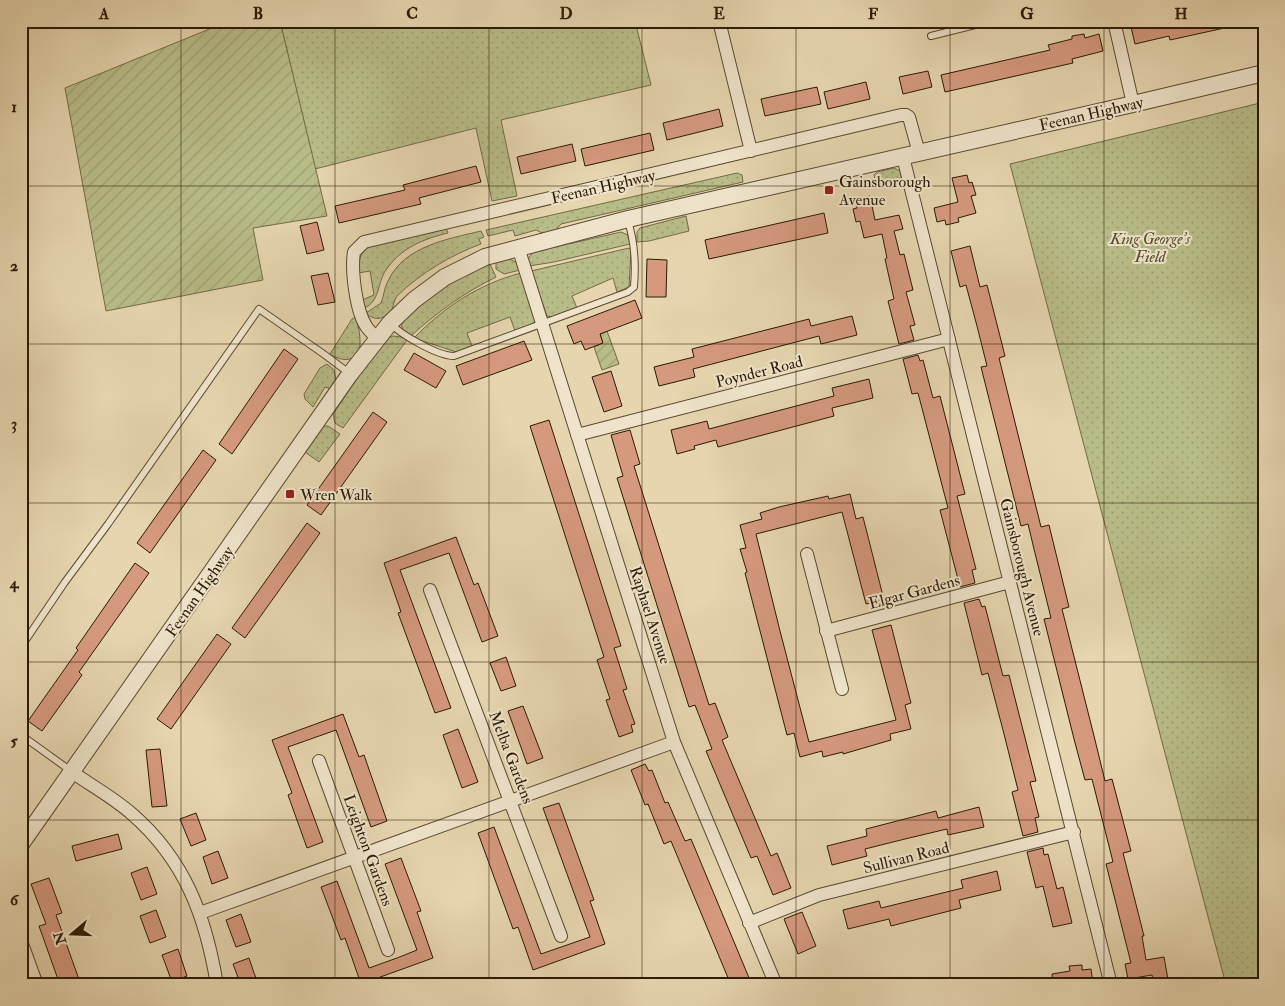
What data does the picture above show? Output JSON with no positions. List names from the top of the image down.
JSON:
{
  "streets": {
    "street": [
      "Feenan Highway",
      "Poynder Road",
      "Gainsborough Avenue",
      "Elgar Gardens",
      "Raphael Avenue",
      "Melba Gardens",
      "Leighton Gardens",
      "Sullivan Road"
    ]
  },
  "crossings": [
    ["Feenan Highway", "Gainsborough Avenue"],
    ["Feenan Highway", "Raphael Avenue"],
    ["Poynder Road", "Gainsborough Avenue"],
    ["Poynder Road", "Raphael Avenue"],
    ["Gainsborough Avenue", "Elgar Gardens"],
    ["Gainsborough Avenue", "Sullivan Road"],
    ["Raphael Avenue", "Sullivan Road"]
  ],
  "parks": ["King George's Field"],
  "places": {
    "transit": ["Gainsborough Avenue", "Wren Walk"]
  },
  "north": "left",
  "grid": {
    "columns": [
      "A",
      "B",
      "C",
      "D",
      "E",
      "F",
      "G",
      "H"
    ],
    "rows": [
      "1",
      "2",
      "3",
      "4",
      "5",
      "6"
    ]
  }
}
